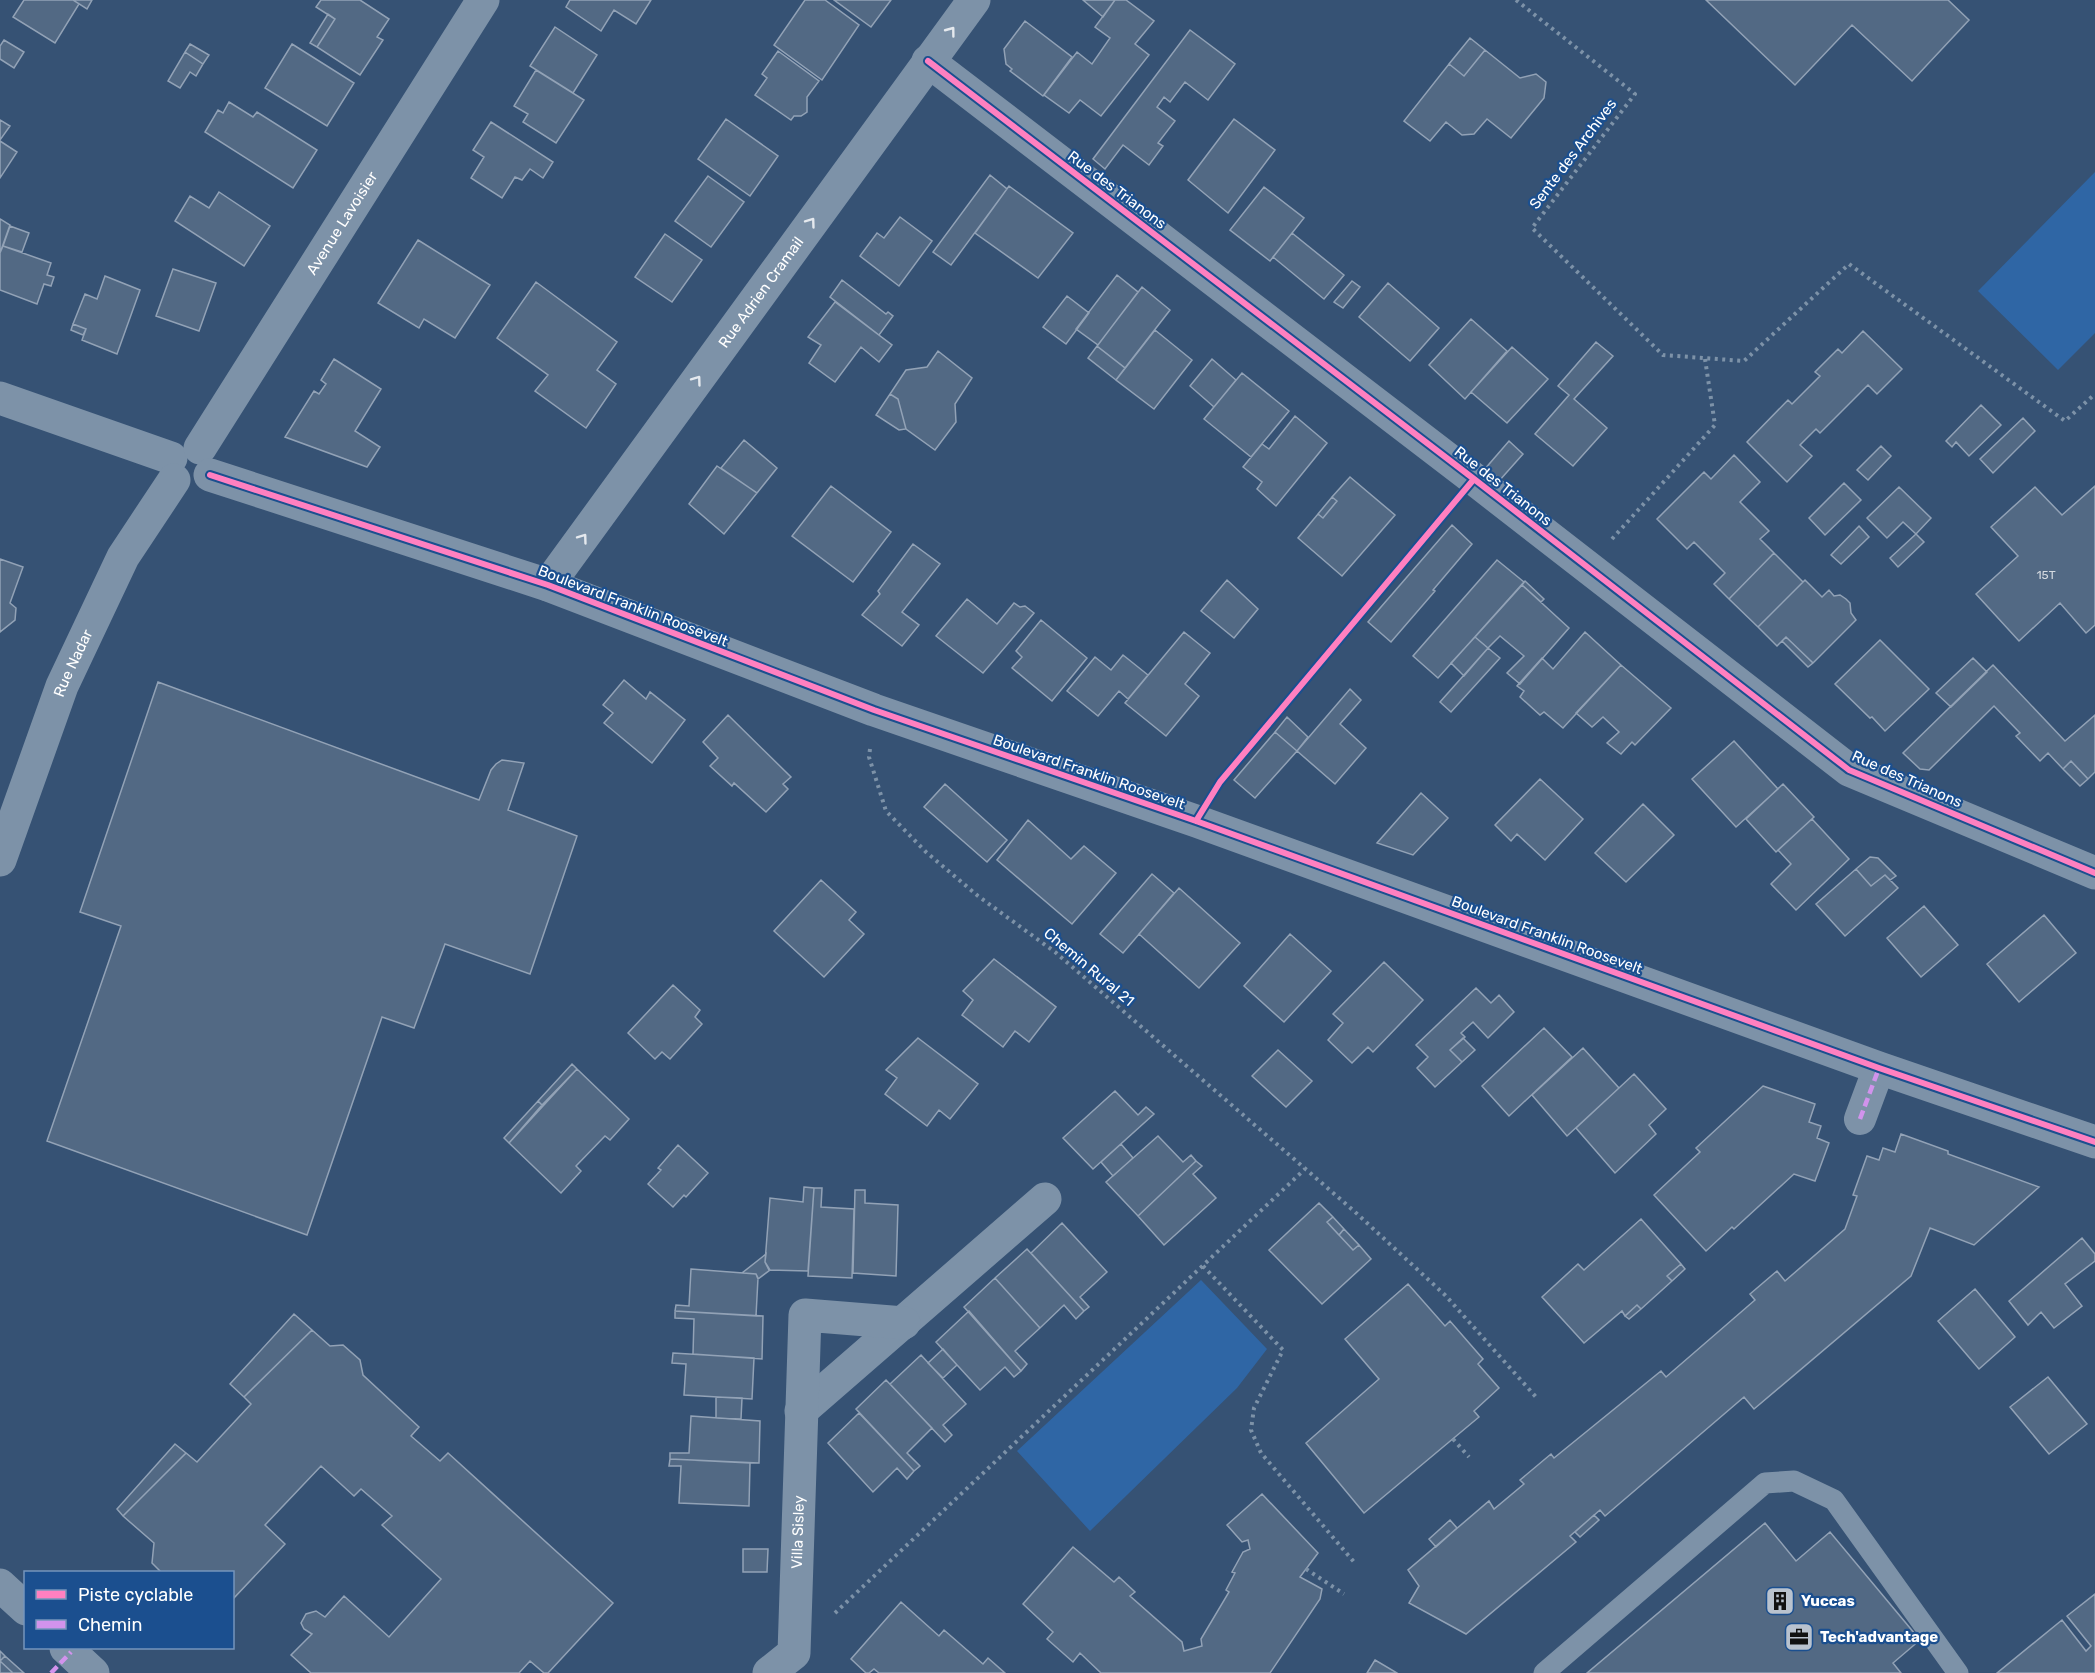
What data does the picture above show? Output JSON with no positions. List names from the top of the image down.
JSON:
{
  "streets": {
    "street": [
      "Rue des Trianons",
      "Avenue Lavoisier",
      "Rue Adrien Cramail",
      "Boulevard Franklin Roosevelt",
      "Rue Nadar",
      "Villa Sisley"
    ],
    "path": ["Sente des Archives", "Chemin Rural 21"]
  },
  "crossings": [
    ["Rue des Trianons", "Rue Adrien Cramail"],
    ["Avenue Lavoisier", "Boulevard Franklin Roosevelt"],
    ["Avenue Lavoisier", "Rue Nadar"],
    ["Rue Adrien Cramail", "Boulevard Franklin Roosevelt"],
    ["Boulevard Franklin Roosevelt", "Rue Nadar"],
    ["Boulevard Franklin Roosevelt", "Chemin Rural 21"]
  ],
  "one_way": ["Rue Adrien Cramail"],
  "places": {
    "building": ["Yuccas"],
    "office": ["Tech'advantage"]
  },
  "house_numbers": ["15T"],
  "legend": ["Piste cyclable", "Chemin"]
}
